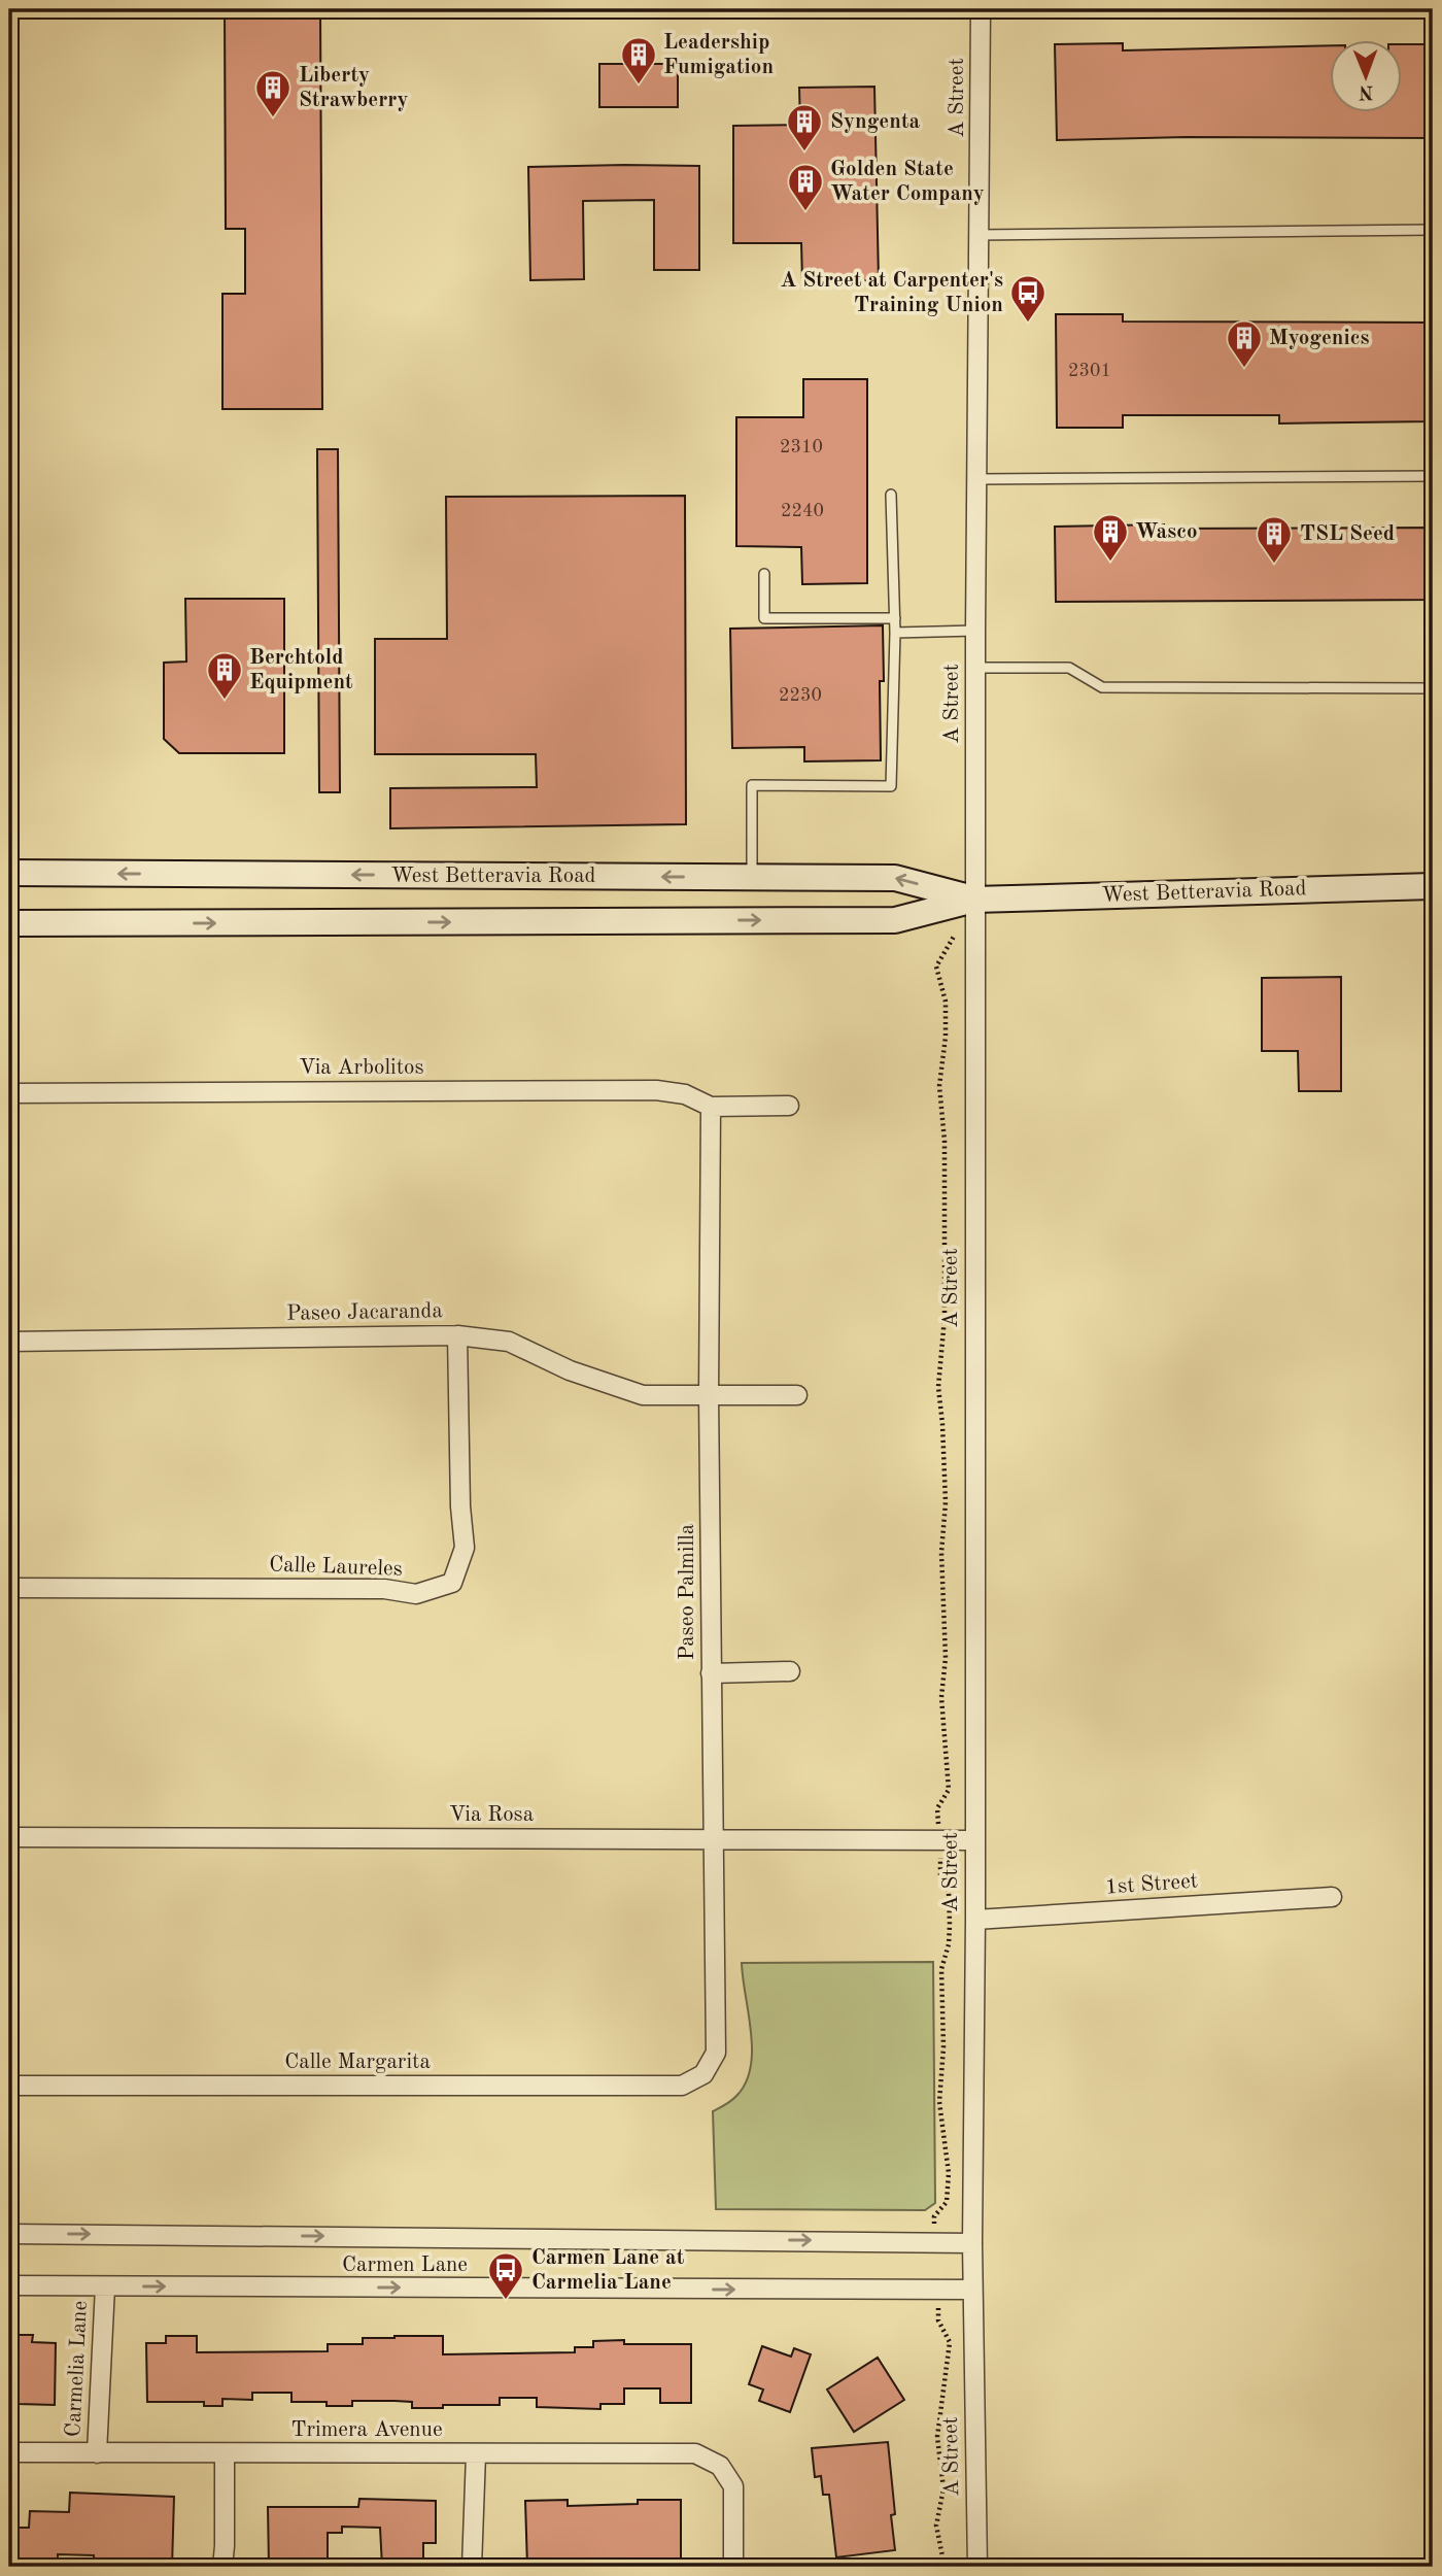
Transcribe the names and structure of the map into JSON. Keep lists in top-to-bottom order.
{
  "streets": {
    "street": [
      "A Street",
      "West Betteravia Road",
      "Via Arbolitos",
      "Paseo Jacaranda",
      "Calle Laureles",
      "Paseo Palmilla",
      "Via Rosa",
      "1st Street",
      "Calle Margarita",
      "Carmen Lane",
      "Carmelia Lane",
      "Trimera Avenue"
    ]
  },
  "crossings": [
    ["A Street", "West Betteravia Road"],
    ["A Street", "Via Rosa"],
    ["A Street", "1st Street"],
    ["A Street", "Carmen Lane"],
    ["Via Arbolitos", "Paseo Palmilla"],
    ["Paseo Jacaranda", "Calle Laureles"],
    ["Paseo Jacaranda", "Paseo Palmilla"],
    ["Paseo Palmilla", "Via Rosa"],
    ["Paseo Palmilla", "Calle Margarita"],
    ["Carmen Lane", "Carmelia Lane"],
    ["Carmelia Lane", "Trimera Avenue"]
  ],
  "one_way": ["Carmen Lane"],
  "places": {
    "building": [
      "Leadership Fumigation",
      "Liberty Strawberry",
      "Syngenta",
      "Golden State Water Company",
      "Myogenics",
      "Wasco",
      "TSL Seed",
      "Berchtold Equipment"
    ],
    "bus stop": ["A Street at Carpenter's Training Union", "Carmen Lane at Carmelia Lane"]
  },
  "house_numbers": [
    "2301",
    "2310",
    "2240",
    "2230"
  ],
  "north": "bottom"
}
